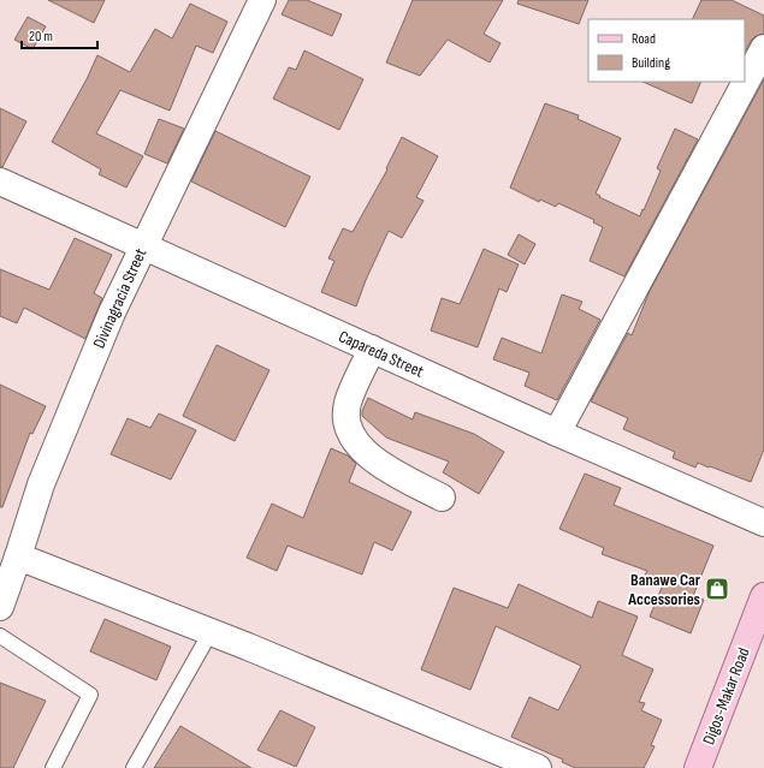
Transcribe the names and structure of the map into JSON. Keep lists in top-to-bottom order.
{
  "streets": {
    "main road": ["Digos-Makar Road"],
    "street": ["Divinagracia Street", "Capareda Street"]
  },
  "crossings": [
    ["Divinagracia Street", "Capareda Street"]
  ],
  "places": {
    "shop": ["Banawe Car Accessories"]
  },
  "legend": ["Road", "Building"],
  "scale_bar": "20 m"
}
